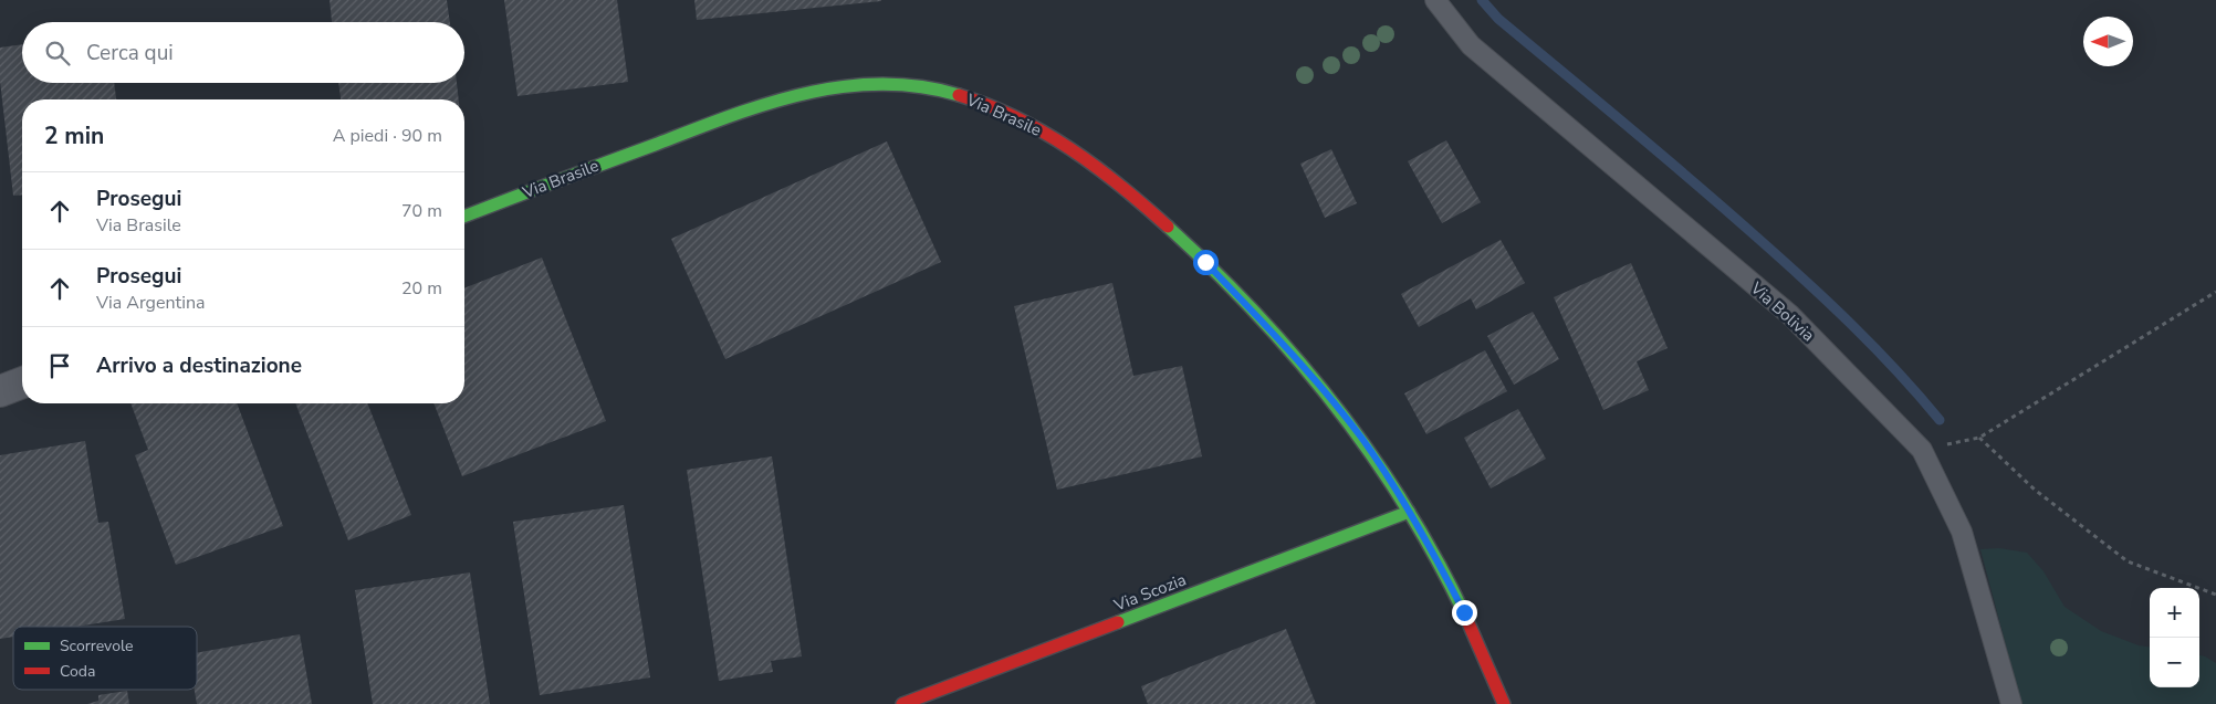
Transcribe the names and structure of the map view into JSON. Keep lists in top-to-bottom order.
{
  "streets": {
    "street": ["Via Brasile", "Via Scozia"],
    "lane": ["Via Bolivia"]
  },
  "crossings": [
    ["Via Brasile", "Via Scozia"]
  ],
  "legend": ["Scorrevole", "Coda"],
  "north": "left",
  "page": {
    "search": "Cerca qui",
    "heading": ["2 min", "A piedi · 90 m"],
    "list": [
      ["Prosegui", "Via Brasile", "70 m"],
      ["Prosegui", "Via Argentina", "20 m"],
      "Arrivo a destinazione"
    ],
    "map_buttons": ["+", "−"]
  }
}
